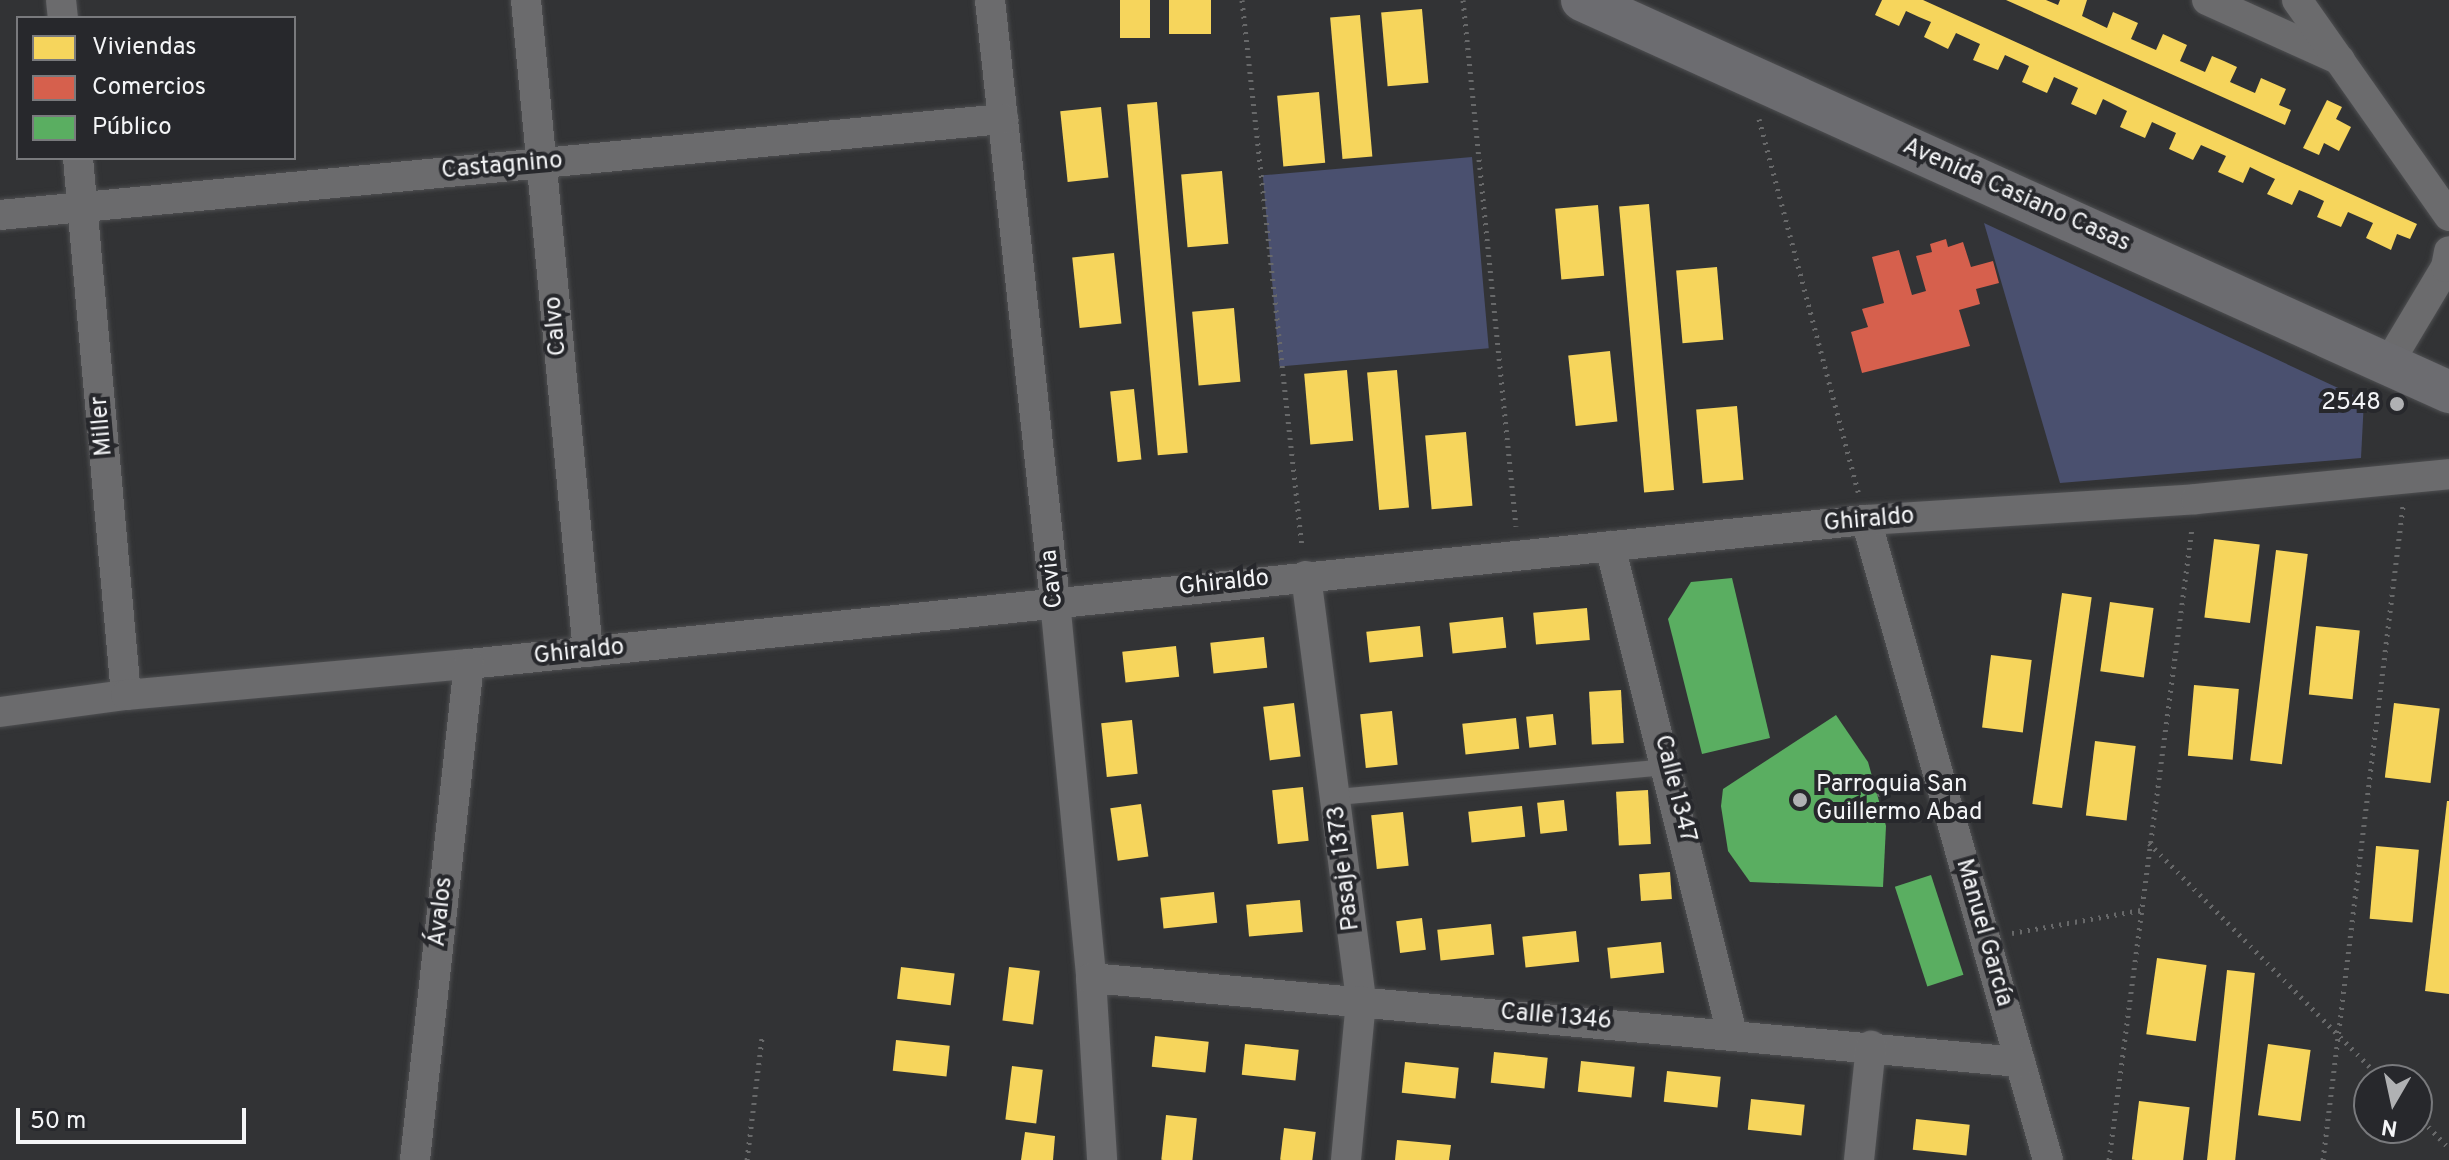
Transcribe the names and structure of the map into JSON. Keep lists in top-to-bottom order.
{
  "streets": {
    "main road": ["Avenida Casiano Casas"],
    "street": [
      "Castagnino",
      "Calvo",
      "Miller",
      "Ghiraldo",
      "Cavia",
      "Calle 1347",
      "Pasaje 1373",
      "Ávalos",
      "Manuel García",
      "Calle 1346"
    ]
  },
  "crossings": [
    ["Castagnino", "Calvo"],
    ["Castagnino", "Miller"],
    ["Castagnino", "Cavia"],
    ["Calvo", "Ghiraldo"],
    ["Miller", "Ghiraldo"],
    ["Ghiraldo", "Cavia"],
    ["Ghiraldo", "Calle 1347"],
    ["Ghiraldo", "Pasaje 1373"],
    ["Ghiraldo", "Ávalos"],
    ["Ghiraldo", "Manuel García"],
    ["Cavia", "Calle 1346"],
    ["Calle 1347", "Calle 1346"],
    ["Pasaje 1373", "Calle 1346"],
    ["Manuel García", "Calle 1346"]
  ],
  "places": ["2548", "Parroquia San Guillermo Abad"],
  "legend": ["Viviendas", "Comercios", "Público"],
  "scale_bar": "50 m",
  "north": "bottom"
}
